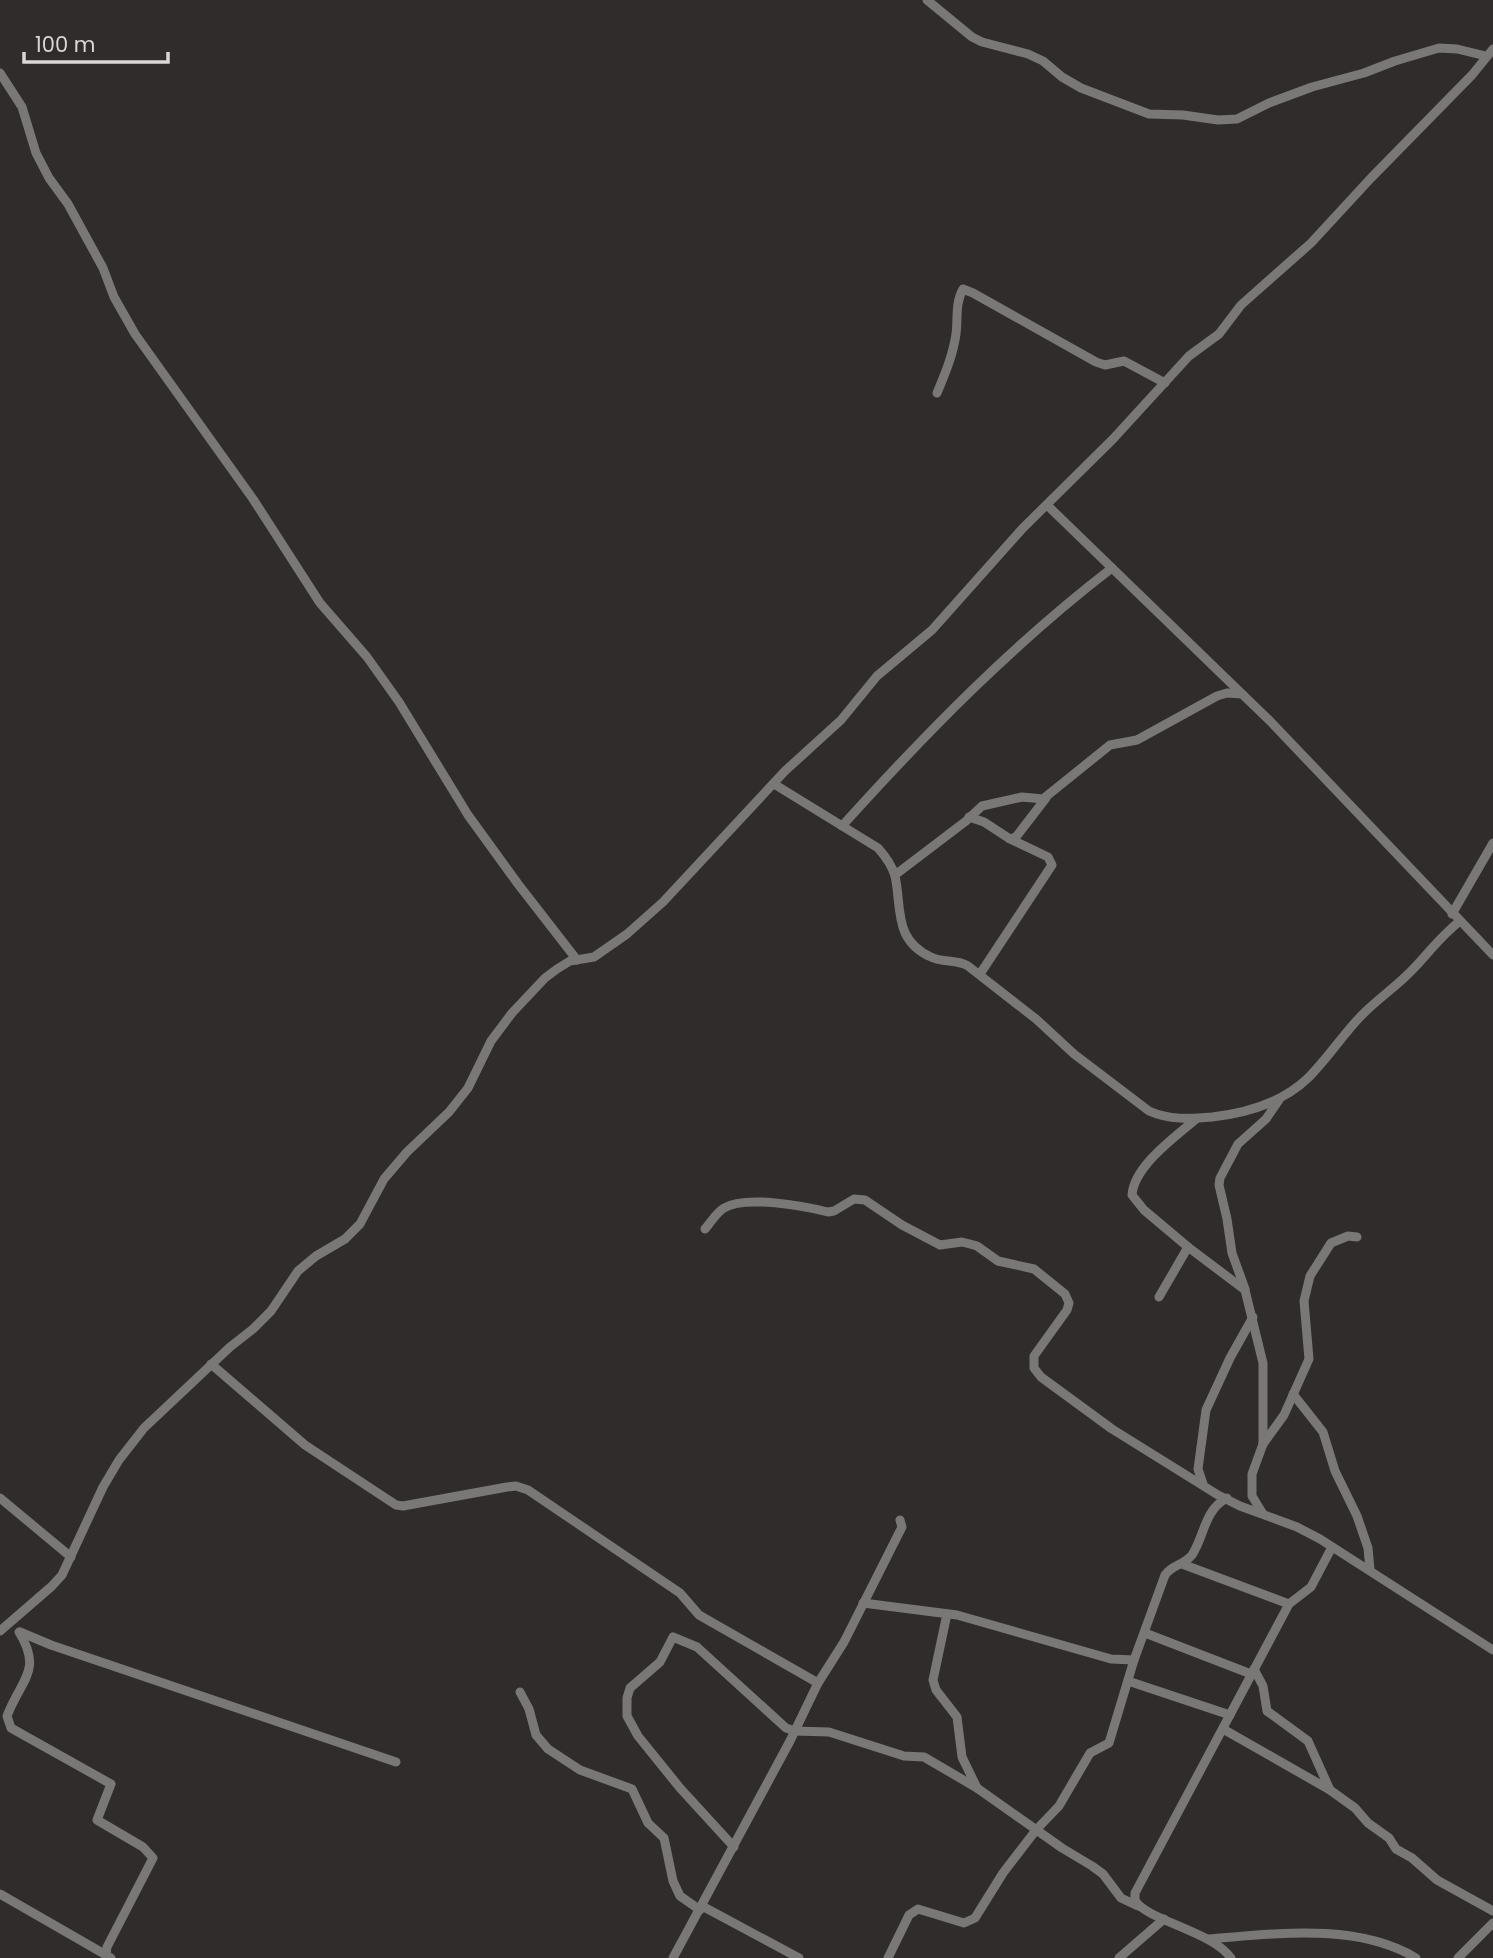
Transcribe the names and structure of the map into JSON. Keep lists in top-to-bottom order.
{
  "scale_bar": "100 m"
}
